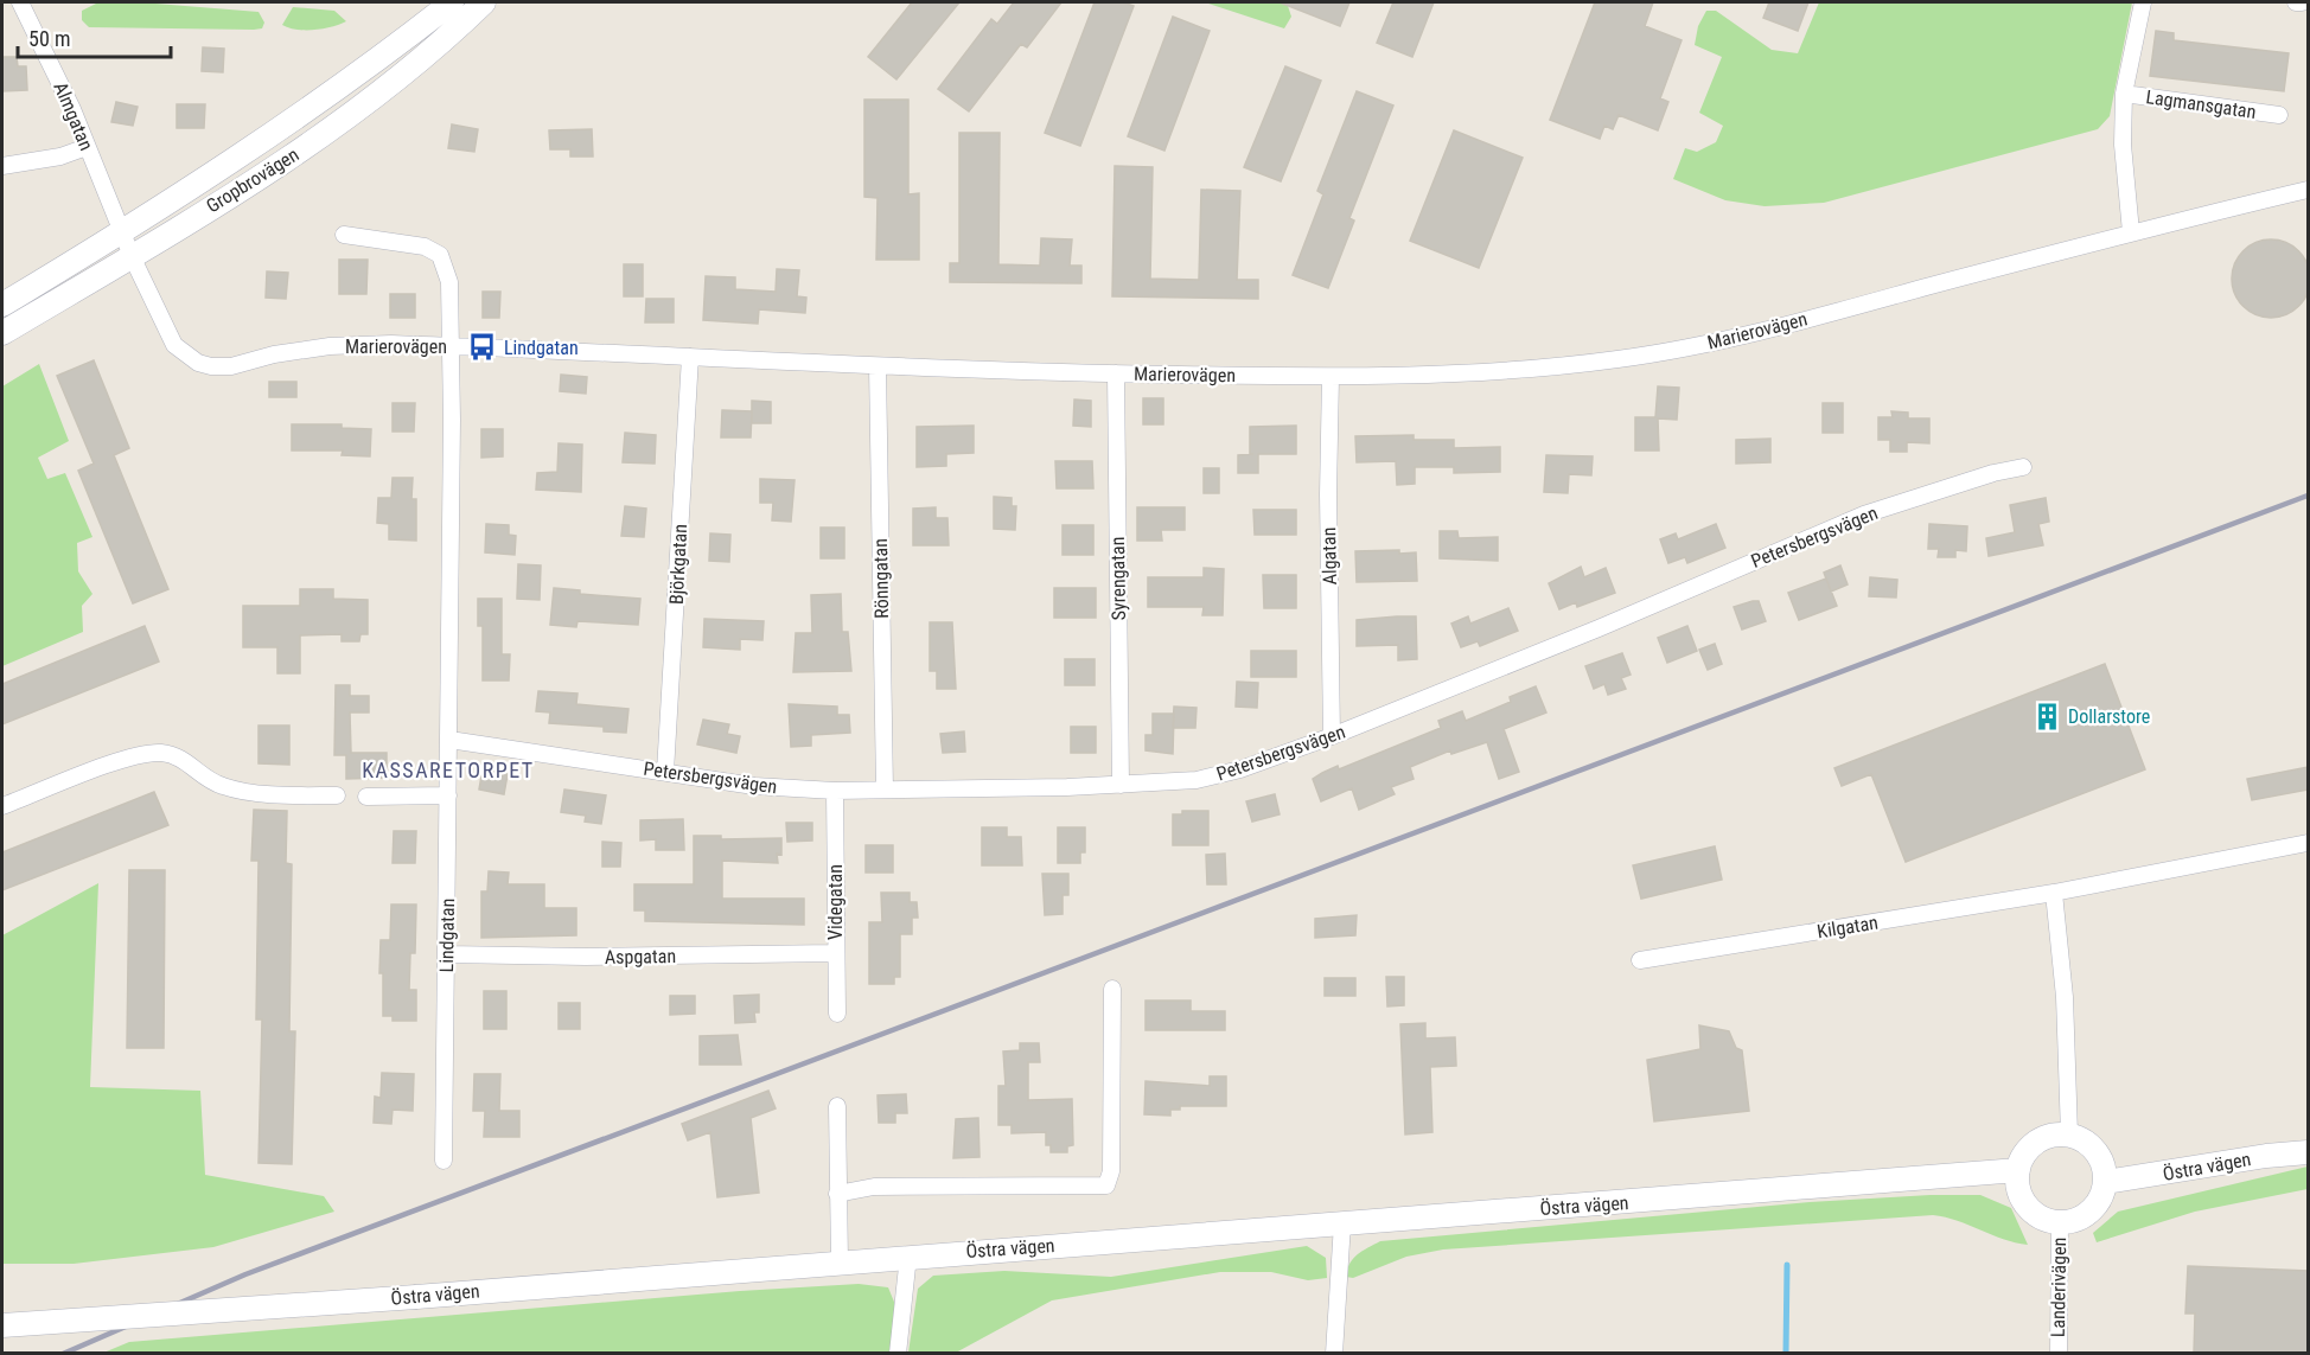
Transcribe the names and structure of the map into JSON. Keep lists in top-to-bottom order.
{
  "streets": {
    "street": [
      "Lagmansgatan",
      "Almgatan",
      "Gropbrovägen",
      "Marierovägen",
      "Petersbergsvägen",
      "Algatan",
      "Björkgatan",
      "Rönngatan",
      "Syrengatan",
      "Videgatan",
      "Kilgatan",
      "Lindgatan",
      "Aspgatan",
      "Östra vägen",
      "Landerivägen"
    ]
  },
  "crossings": [
    ["Lagmansgatan", "Marierovägen"],
    ["Almgatan", "Gropbrovägen"],
    ["Almgatan", "Marierovägen"],
    ["Gropbrovägen", "Marierovägen"],
    ["Marierovägen", "Algatan"],
    ["Marierovägen", "Björkgatan"],
    ["Marierovägen", "Rönngatan"],
    ["Marierovägen", "Syrengatan"],
    ["Marierovägen", "Lindgatan"],
    ["Petersbergsvägen", "Algatan"],
    ["Petersbergsvägen", "Björkgatan"],
    ["Petersbergsvägen", "Rönngatan"],
    ["Petersbergsvägen", "Syrengatan"],
    ["Petersbergsvägen", "Videgatan"],
    ["Petersbergsvägen", "Lindgatan"],
    ["Videgatan", "Aspgatan"],
    ["Lindgatan", "Aspgatan"],
    ["Östra vägen", "Landerivägen"]
  ],
  "districts": ["KASSARETORPET"],
  "places": {
    "bus stop": ["Lindgatan"],
    "building": ["Dollarstore"]
  },
  "scale_bar": "50 m"
}
